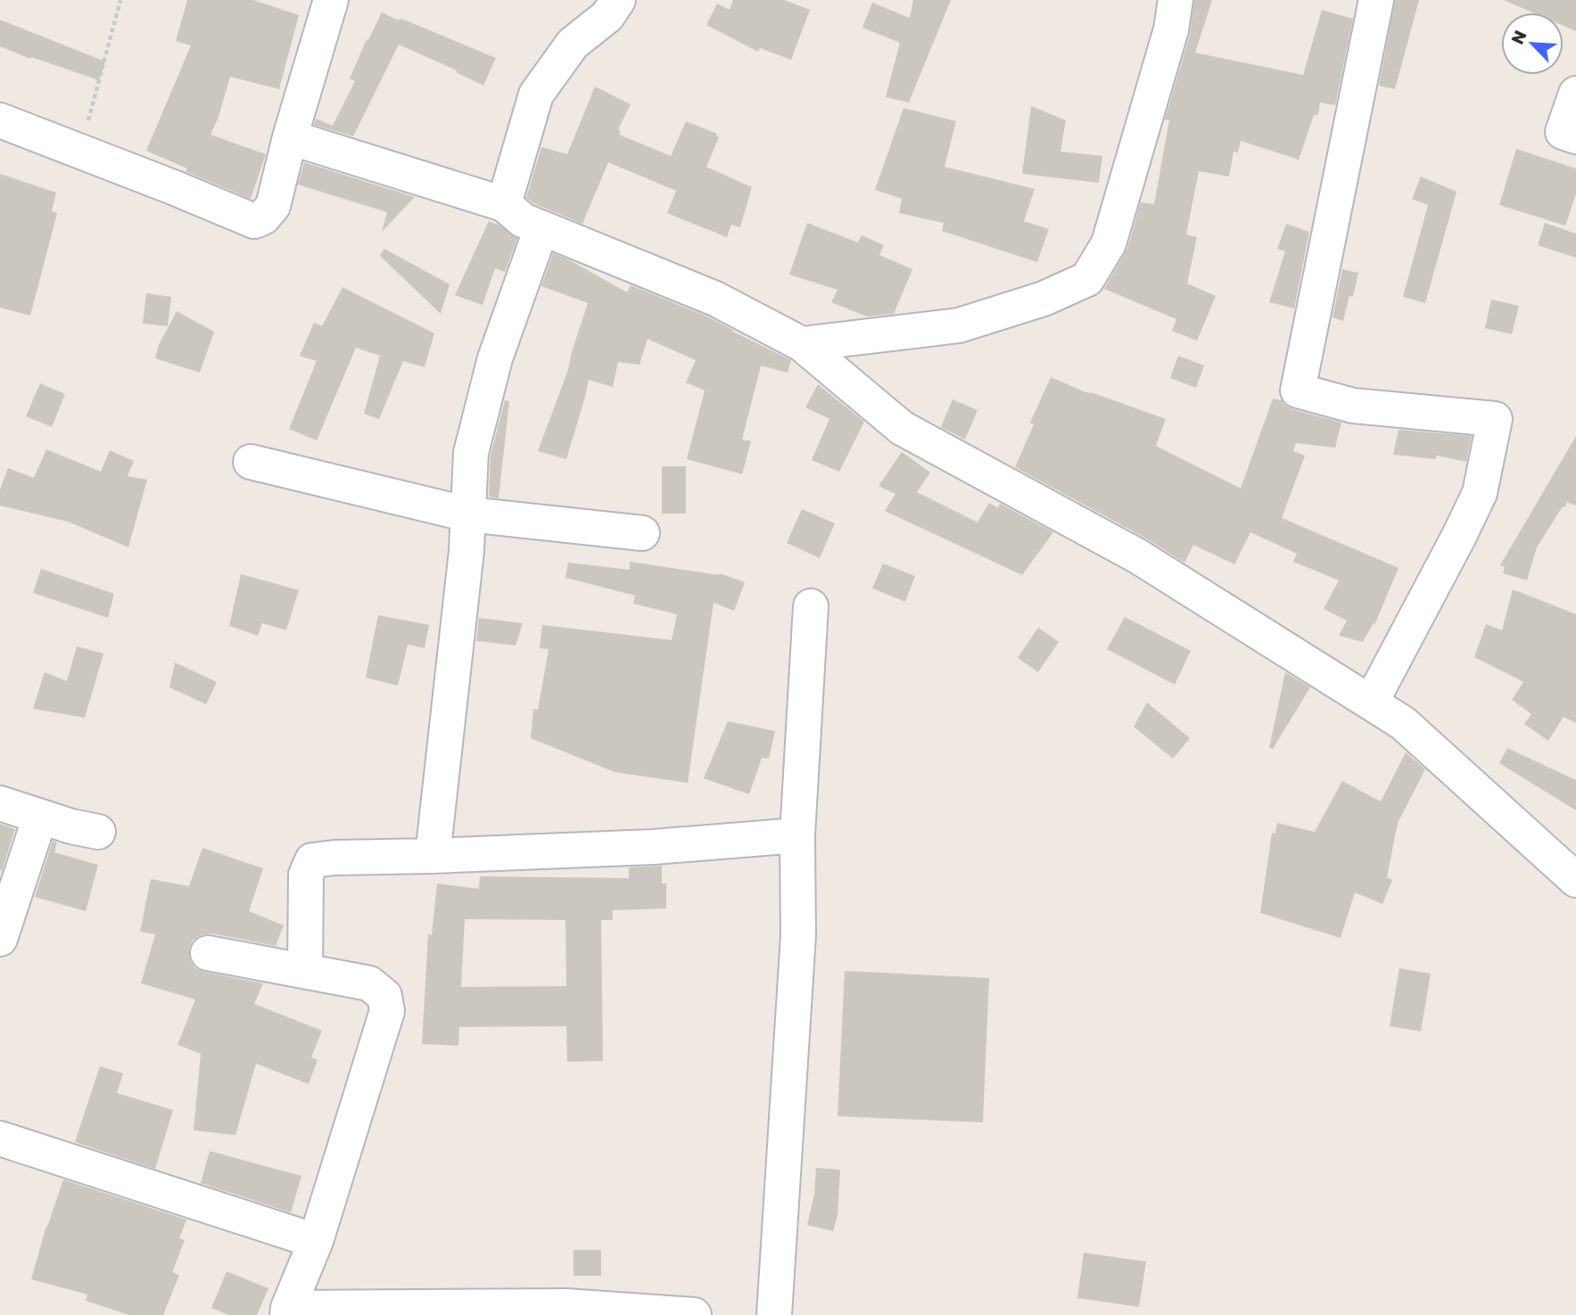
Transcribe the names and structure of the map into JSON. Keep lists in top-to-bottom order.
{
  "north": "top left"
}
